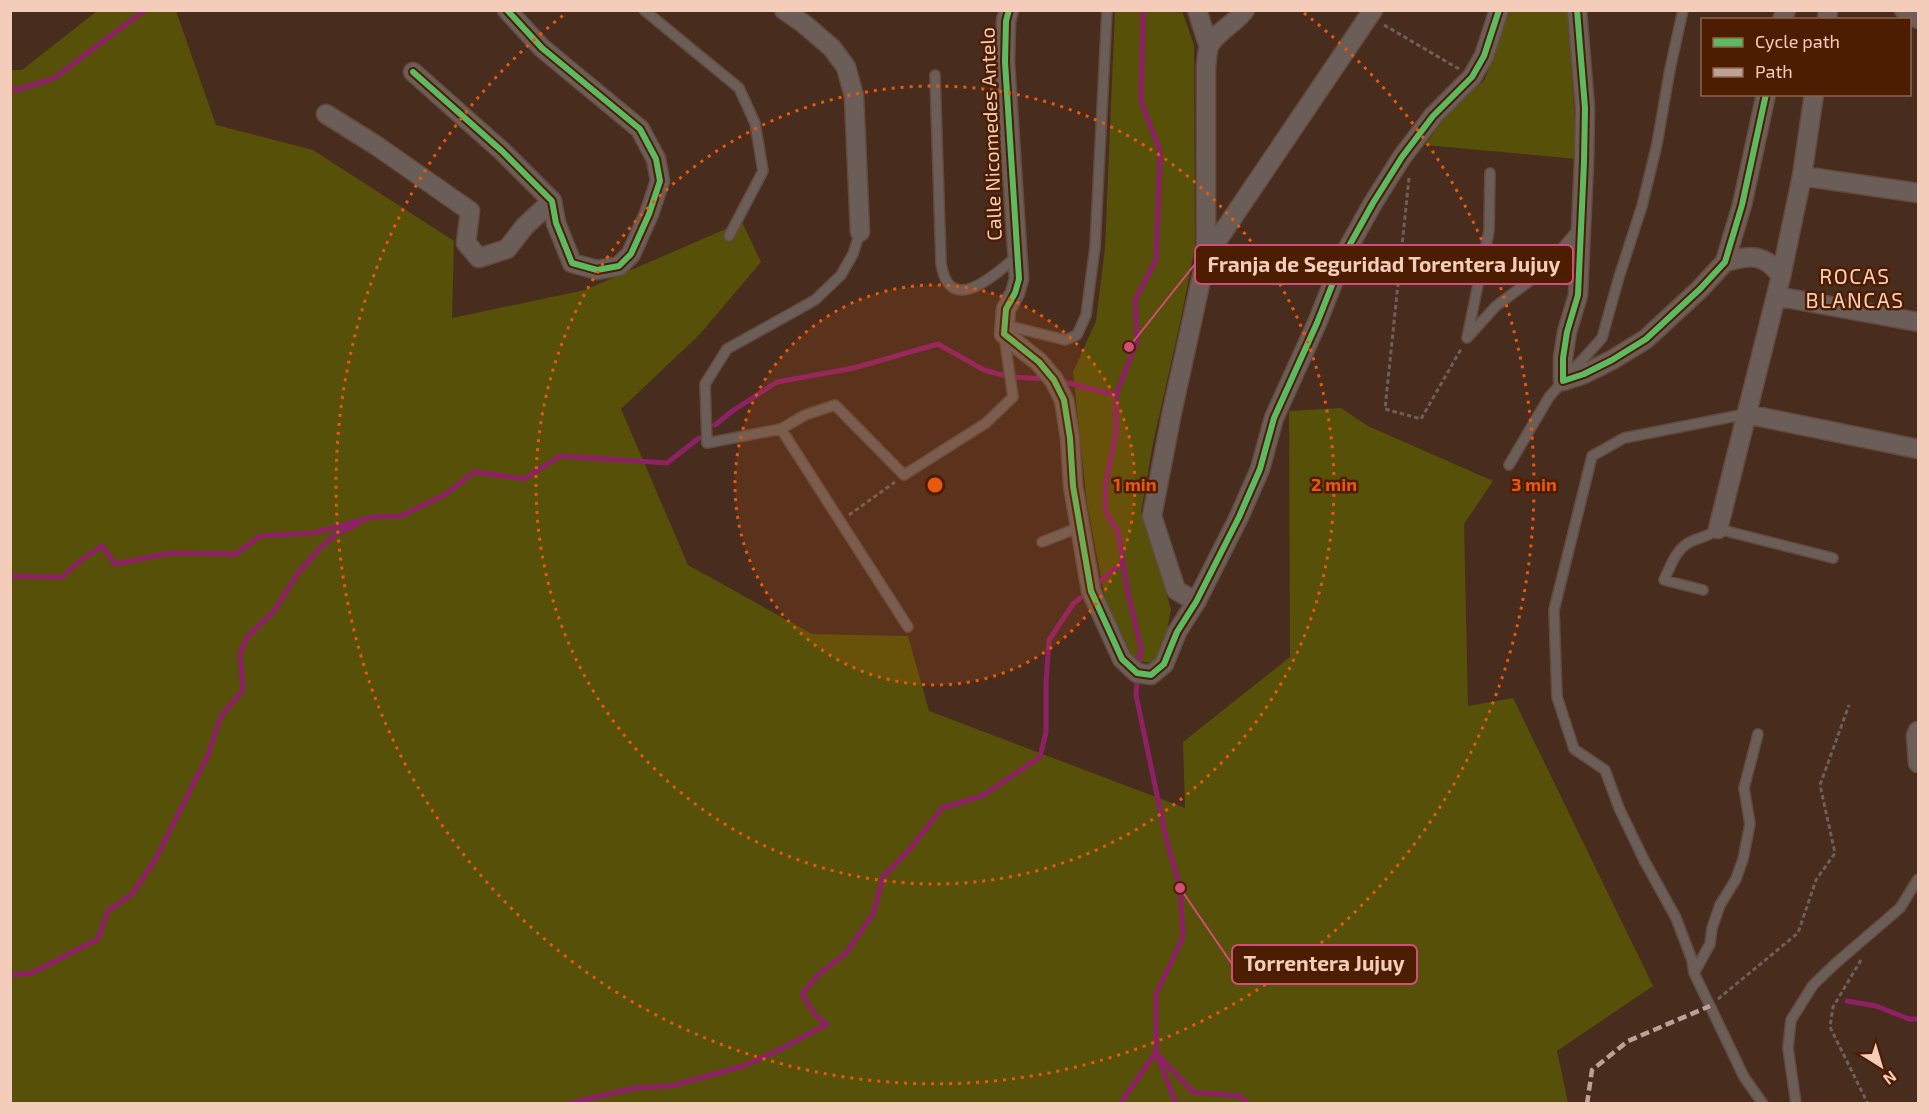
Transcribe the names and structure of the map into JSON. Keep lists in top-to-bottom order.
{
  "streets": {
    "street": ["Calle Nicomedes Antelo"]
  },
  "districts": ["ROCAS BLANCAS"],
  "places": ["Franja de Seguridad Torentera Jujuy", "Torrentera Jujuy"],
  "legend": ["Cycle path", "Path"],
  "north": "bottom right",
  "rings": ["1 min", "2 min", "3 min"]
}
